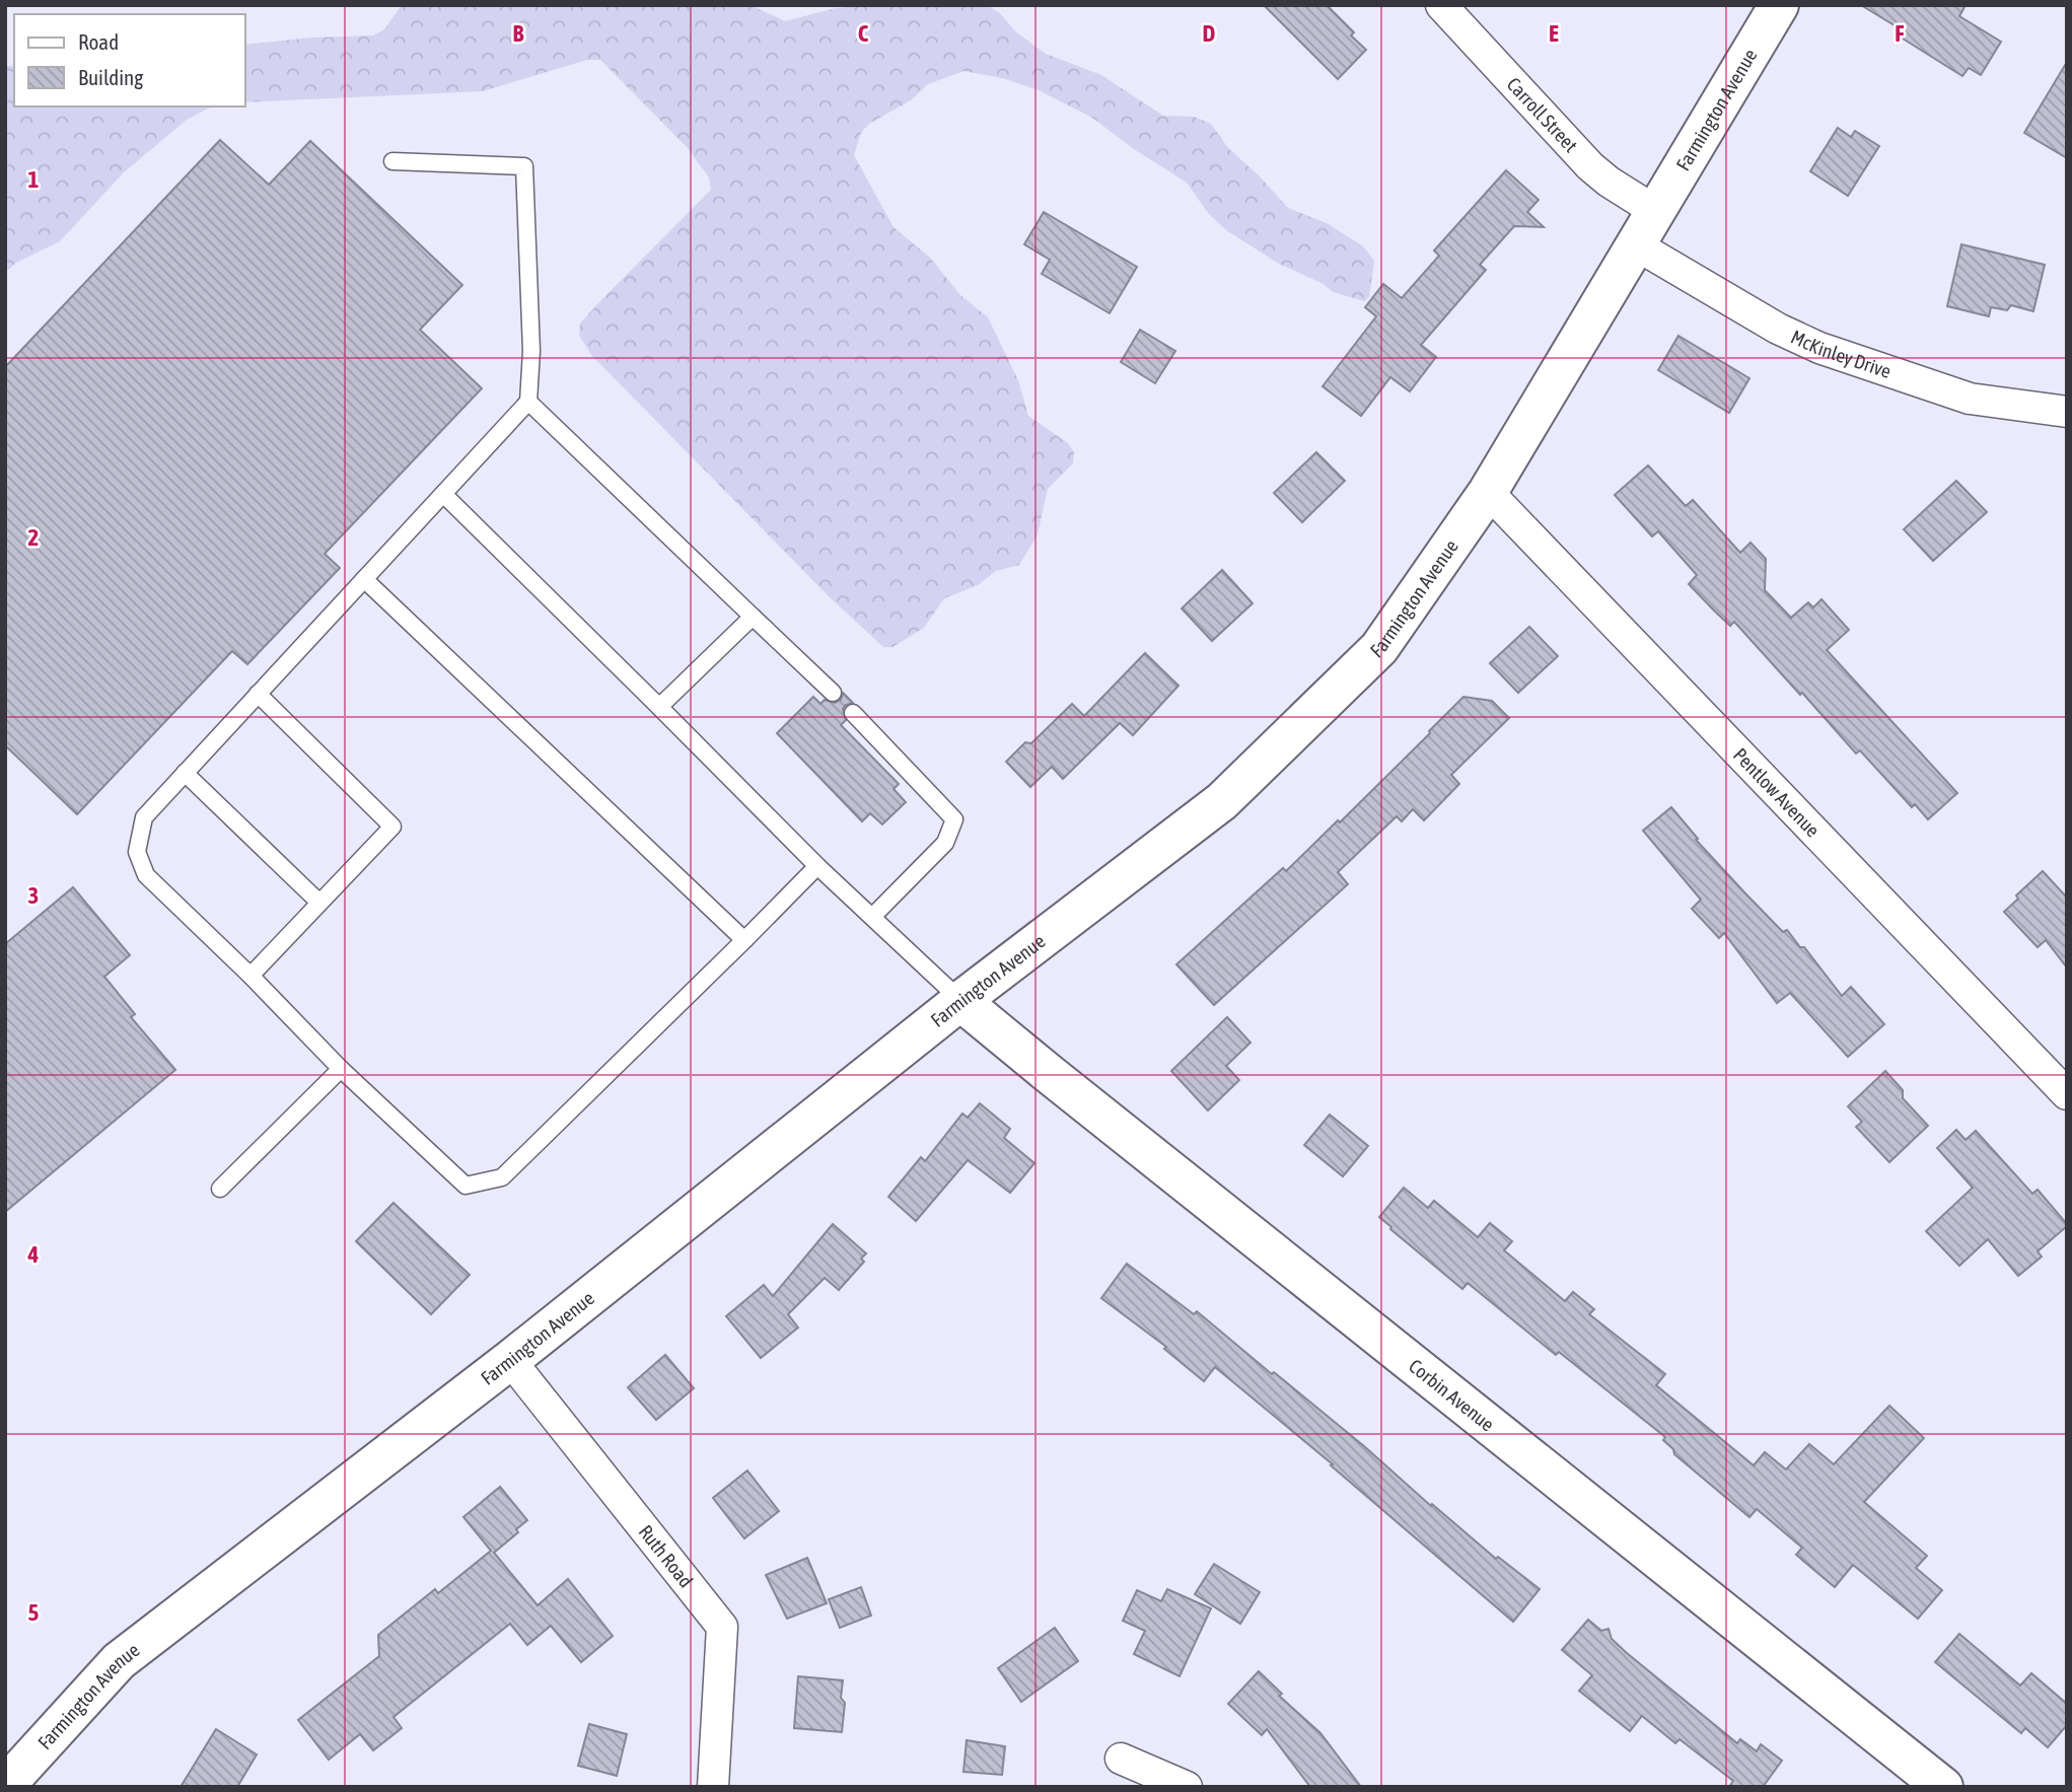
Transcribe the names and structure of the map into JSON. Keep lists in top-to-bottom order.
{
  "streets": {
    "main road": ["Farmington Avenue", "Corbin Avenue"],
    "street": [
      "Carroll Street",
      "McKinley Drive",
      "Pentlow Avenue",
      "Ruth Road"
    ]
  },
  "crossings": [
    ["Farmington Avenue", "Carroll Street"],
    ["Farmington Avenue", "McKinley Drive"],
    ["Farmington Avenue", "Pentlow Avenue"],
    ["Farmington Avenue", "Corbin Avenue"],
    ["Farmington Avenue", "Ruth Road"]
  ],
  "legend": ["Road", "Building"],
  "grid": {
    "columns": [
      "B",
      "C",
      "D",
      "E",
      "F"
    ],
    "rows": [
      "1",
      "2",
      "3",
      "4",
      "5"
    ]
  }
}
